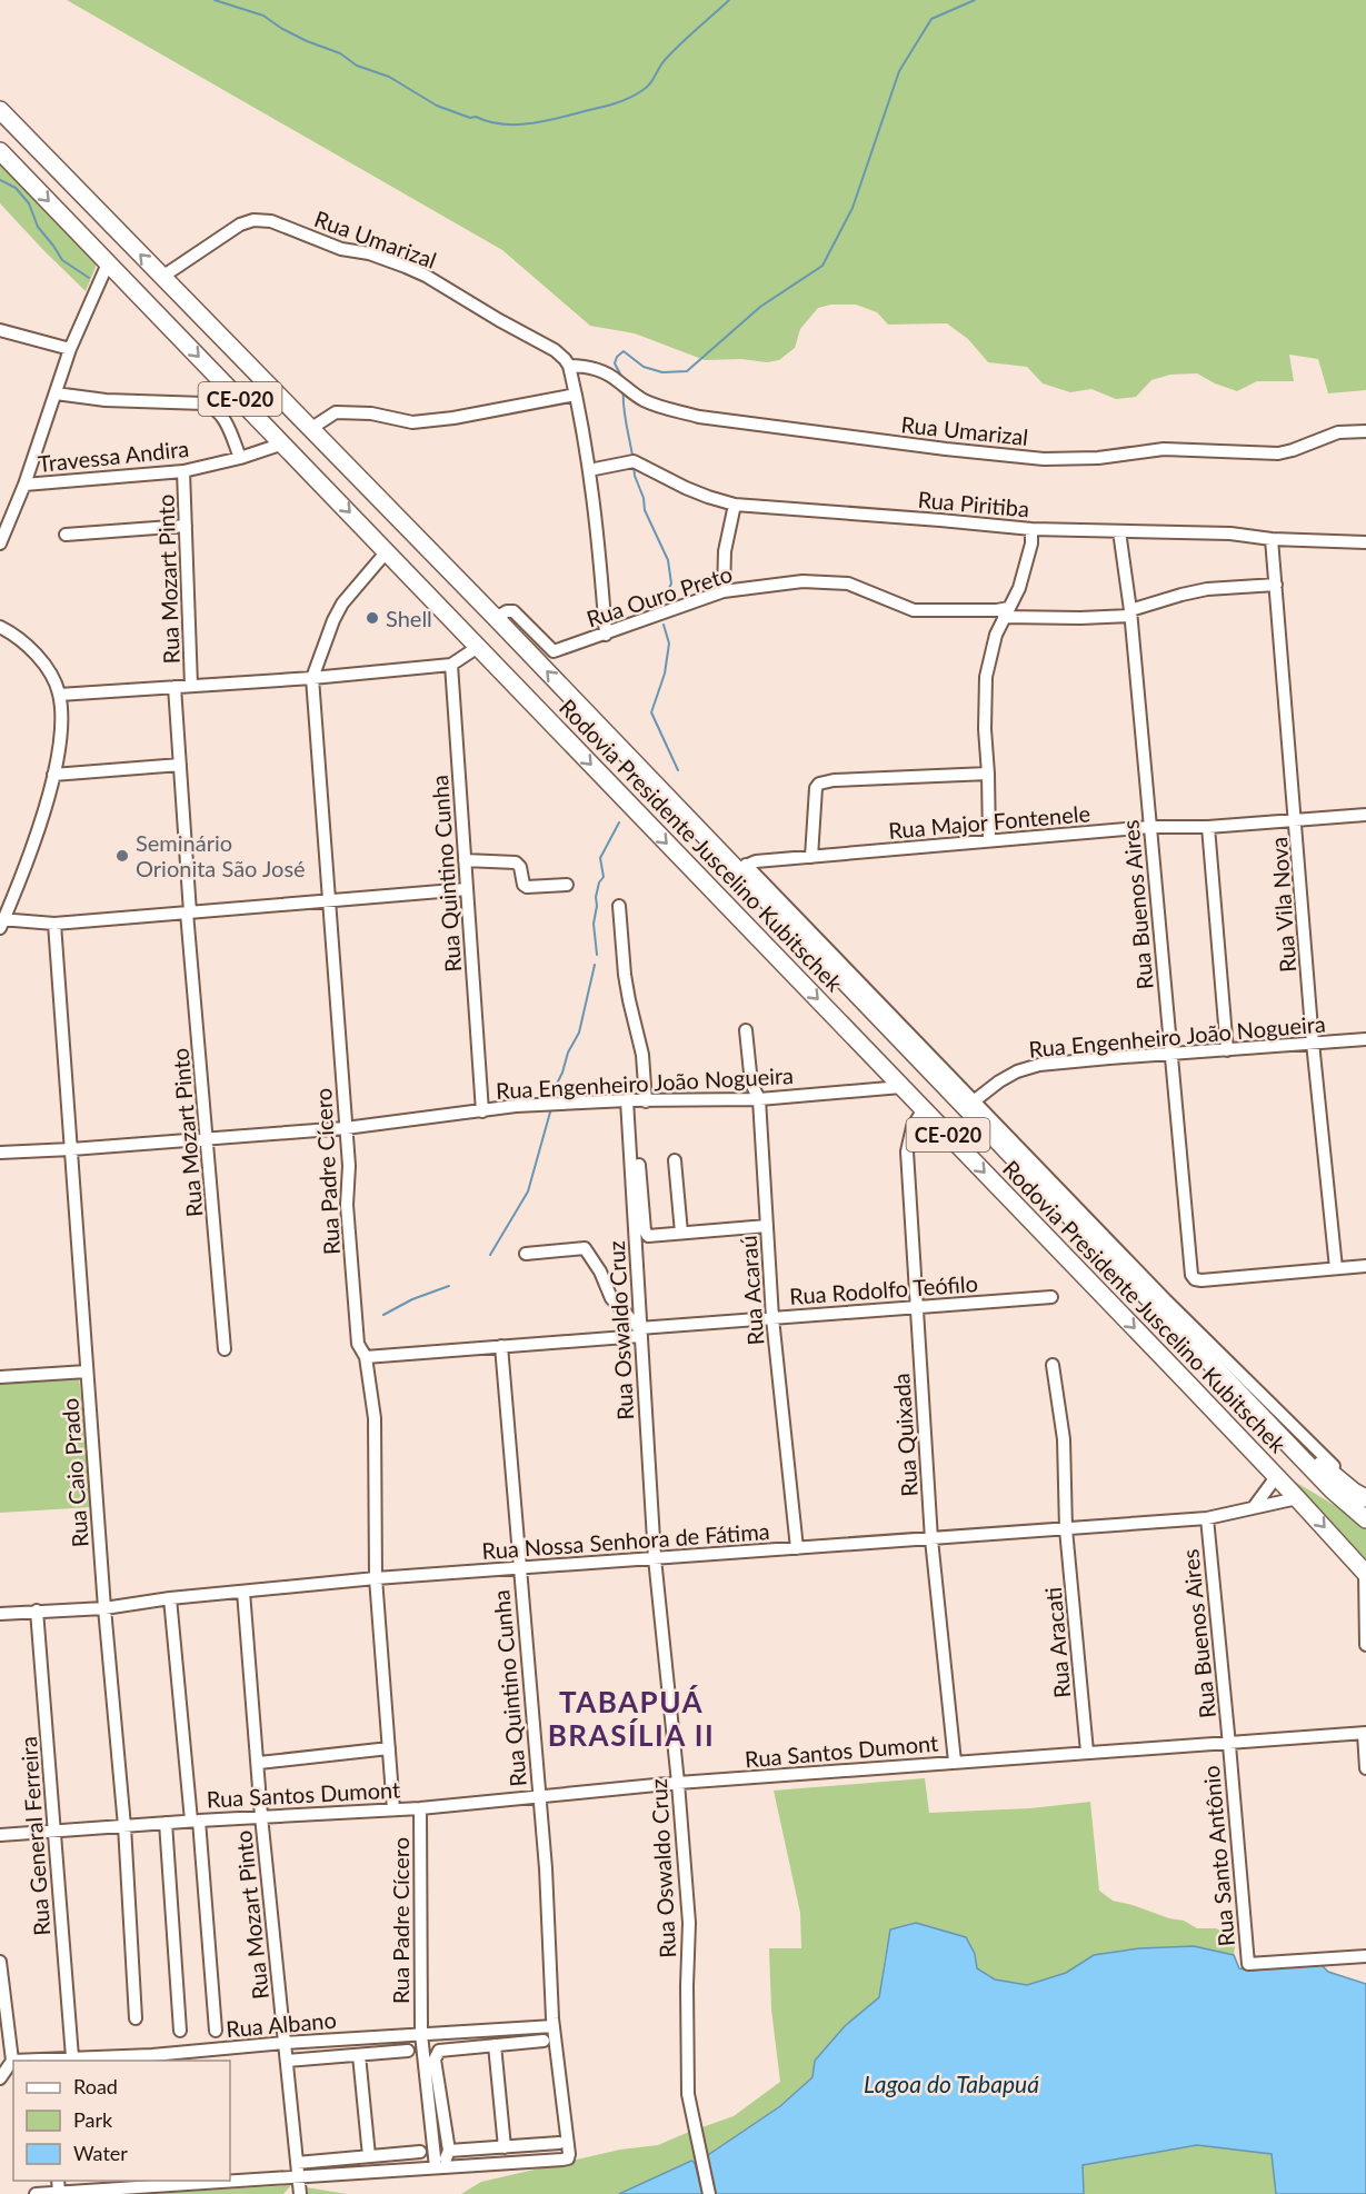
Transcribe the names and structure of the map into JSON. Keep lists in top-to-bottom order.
{
  "streets": {
    "highway": ["CE-020", "Rodovia Presidente Juscelino Kubitschek"],
    "street": [
      "Rua Umarizal",
      "Travessa Andira",
      "Rua Piritiba",
      "Rua Mozart Pinto",
      "Rua Ouro Preto",
      "Rua Major Fontenele",
      "Rua Quintino Cunha",
      "Rua Buenos Aires",
      "Rua Vila Nova",
      "Rua Engenheiro João Nogueira",
      "Rua Padre Cícero",
      "Rua Rodolfo Teófilo",
      "Rua Acaraú",
      "Rua Oswaldo Cruz",
      "Rua Quixada",
      "Rua Caio Prado",
      "Rua Nossa Senhora de Fátima",
      "Rua Aracati",
      "Rua Santos Dumont",
      "Rua General Ferreira",
      "Rua Santo Antônio",
      "Rua Albano"
    ]
  },
  "crossings": [
    ["Rua Umarizal", "Rodovia Presidente Juscelino Kubitschek"],
    ["Travessa Andira", "Rua Mozart Pinto"],
    ["Travessa Andira", "Rodovia Presidente Juscelino Kubitschek"],
    ["Rua Piritiba", "Rua Buenos Aires"],
    ["Rua Piritiba", "Rua Vila Nova"],
    ["Rua Mozart Pinto", "Rua Engenheiro João Nogueira"],
    ["Rua Mozart Pinto", "Rua Nossa Senhora de Fátima"],
    ["Rua Mozart Pinto", "Rua Santos Dumont"],
    ["Rua Mozart Pinto", "Rua Albano"],
    ["Rua Ouro Preto", "Rodovia Presidente Juscelino Kubitschek"],
    ["Rua Ouro Preto", "Rua Buenos Aires"],
    ["Rua Ouro Preto", "Rua Vila Nova"],
    ["Rua Major Fontenele", "Rodovia Presidente Juscelino Kubitschek"],
    ["Rua Major Fontenele", "Rua Buenos Aires"],
    ["Rua Major Fontenele", "Rua Vila Nova"],
    ["Rodovia Presidente Juscelino Kubitschek", "Rua Engenheiro João Nogueira"],
    ["Rodovia Presidente Juscelino Kubitschek", "Rua Padre Cícero"],
    ["Rodovia Presidente Juscelino Kubitschek", "Rua Quixada"],
    ["Rodovia Presidente Juscelino Kubitschek", "Rua Nossa Senhora de Fátima"],
    ["Rua Quintino Cunha", "Rua Engenheiro João Nogueira"],
    ["Rua Quintino Cunha", "Rua Padre Cícero"],
    ["Rua Quintino Cunha", "Rua Rodolfo Teófilo"],
    ["Rua Quintino Cunha", "Rua Nossa Senhora de Fátima"],
    ["Rua Quintino Cunha", "Rua Santos Dumont"],
    ["Rua Quintino Cunha", "Rua Albano"],
    ["Rua Buenos Aires", "Rua Vila Nova"],
    ["Rua Buenos Aires", "Rua Engenheiro João Nogueira"],
    ["Rua Buenos Aires", "Rua Nossa Senhora de Fátima"],
    ["Rua Buenos Aires", "Rua Santos Dumont"],
    ["Rua Buenos Aires", "Rua Santo Antônio"],
    ["Rua Vila Nova", "Rua Engenheiro João Nogueira"],
    ["Rua Engenheiro João Nogueira", "Rua Padre Cícero"],
    ["Rua Engenheiro João Nogueira", "Rua Acaraú"],
    ["Rua Engenheiro João Nogueira", "Rua Oswaldo Cruz"],
    ["Rua Engenheiro João Nogueira", "Rua Caio Prado"],
    ["Rua Padre Cícero", "Rua Rodolfo Teófilo"],
    ["Rua Padre Cícero", "Rua Nossa Senhora de Fátima"],
    ["Rua Padre Cícero", "Rua Santos Dumont"],
    ["Rua Padre Cícero", "Rua Albano"],
    ["Rua Rodolfo Teófilo", "Rua Acaraú"],
    ["Rua Rodolfo Teófilo", "Rua Oswaldo Cruz"],
    ["Rua Rodolfo Teófilo", "Rua Quixada"],
    ["Rua Acaraú", "Rua Nossa Senhora de Fátima"],
    ["Rua Oswaldo Cruz", "Rua Nossa Senhora de Fátima"],
    ["Rua Oswaldo Cruz", "Rua Santos Dumont"],
    ["Rua Quixada", "Rua Nossa Senhora de Fátima"],
    ["Rua Quixada", "Rua Santos Dumont"],
    ["Rua Caio Prado", "Rua Nossa Senhora de Fátima"],
    ["Rua Caio Prado", "Rua Santos Dumont"],
    ["Rua Nossa Senhora de Fátima", "Rua Aracati"],
    ["Rua Nossa Senhora de Fátima", "Rua General Ferreira"],
    ["Rua Aracati", "Rua Santos Dumont"],
    ["Rua Santos Dumont", "Rua General Ferreira"],
    ["Rua Santos Dumont", "Rua Santo Antônio"],
    ["Rua General Ferreira", "Rua Albano"]
  ],
  "districts": ["TABAPUÁ BRASÍLIA II"],
  "water": ["Lagoa do Tabapuá"],
  "places": ["Shell", "Seminário Orionita São José"],
  "legend": ["Road", "Park", "Water"]
}
